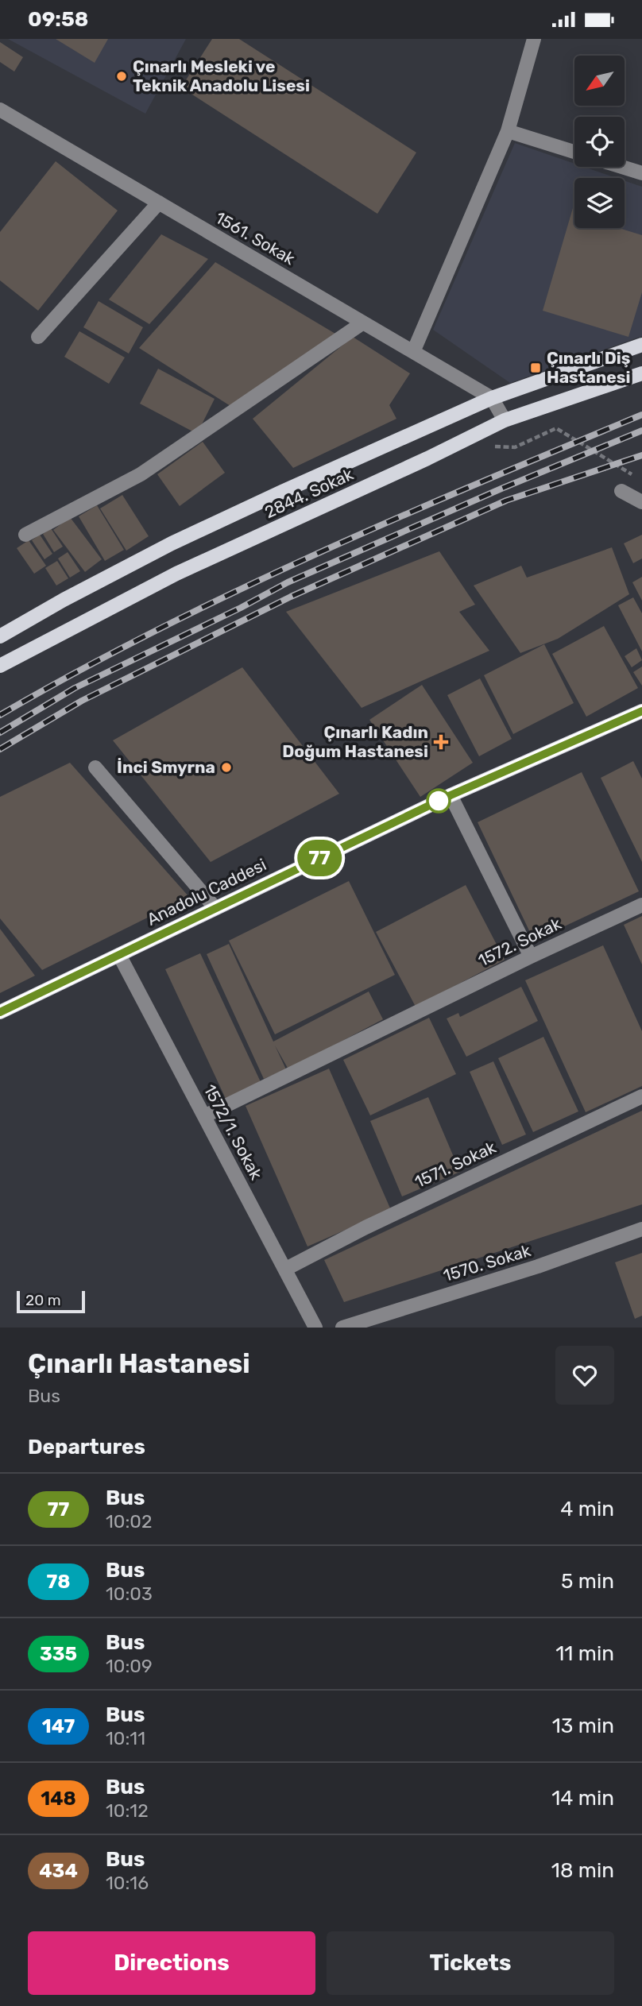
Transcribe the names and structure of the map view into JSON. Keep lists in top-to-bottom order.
{
  "streets": {
    "main road": ["2844. Sokak", "Anadolu Caddesi"],
    "street": [
      "1561. Sokak",
      "1572. Sokak",
      "1572/1. Sokak",
      "1571. Sokak",
      "1570. Sokak"
    ]
  },
  "crossings": [
    ["1561. Sokak", "2844. Sokak"],
    ["Anadolu Caddesi", "1572/1. Sokak"],
    ["1572. Sokak", "1572/1. Sokak"],
    ["1572/1. Sokak", "1571. Sokak"]
  ],
  "places": {
    "other": ["Çınarlı Mesleki ve Teknik Anadolu Lisesi", "İnci Smyrna"],
    "transit": ["Çınarlı Diş Hastanesi"],
    "health": ["Çınarlı Kadın Doğum Hastanesi"]
  },
  "lines": ["bus line 77"],
  "scale_bar": "20 m",
  "north": "bottom left",
  "page": {
    "status": "09:58",
    "on_map": "77",
    "scale": "20 m",
    "heading": [
      ["Çınarlı Hastanesi", "Bus"],
      "Departures"
    ],
    "list": [
      {
        "mark": "77",
        "name": "Bus",
        "note": "10:02",
        "value": "4 min"
      },
      {
        "mark": "78",
        "name": "Bus",
        "note": "10:03",
        "value": "5 min"
      },
      {
        "mark": "335",
        "name": "Bus",
        "note": "10:09",
        "value": "11 min"
      },
      {
        "mark": "147",
        "name": "Bus",
        "note": "10:11",
        "value": "13 min"
      },
      {
        "mark": "148",
        "name": "Bus",
        "note": "10:12",
        "value": "14 min"
      },
      {
        "mark": "434",
        "name": "Bus",
        "note": "10:16",
        "value": "18 min"
      }
    ],
    "buttons": ["Directions", "Tickets"]
  }
}
